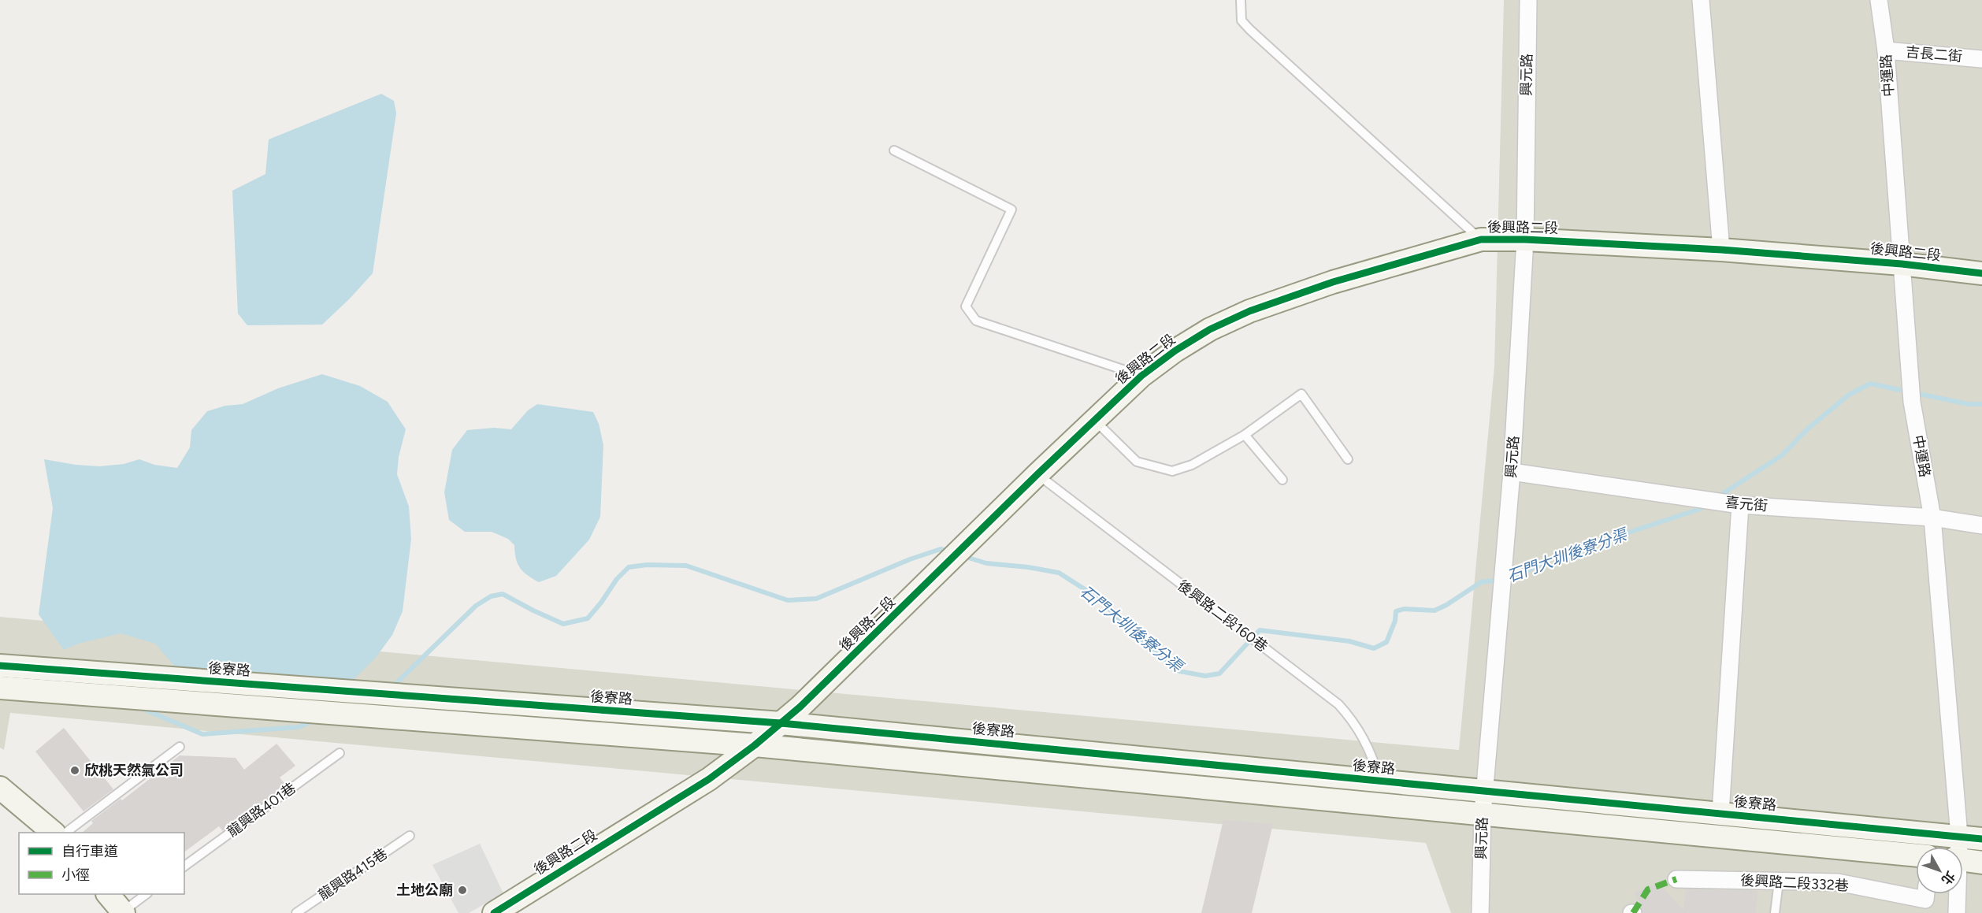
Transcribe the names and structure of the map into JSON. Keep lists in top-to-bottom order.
{
  "streets": {
    "street": [
      "吉長二街",
      "興元路",
      "中運路",
      "後興路二段",
      "喜元街",
      "後寮路",
      "後興路二段332巷"
    ],
    "lane": ["後興路二段160巷", "龍興路401巷", "龍興路415巷"]
  },
  "crossings": [
    ["吉長二街", "中運路"],
    ["興元路", "後興路二段"],
    ["興元路", "喜元街"],
    ["興元路", "後寮路"],
    ["中運路", "後興路二段"],
    ["中運路", "喜元街"],
    ["中運路", "後寮路"],
    ["後興路二段", "後興路二段160巷"],
    ["後興路二段", "後寮路"],
    ["後興路二段160巷", "後寮路"]
  ],
  "water": ["石門大圳後寮分渠"],
  "places": ["欣桃天然氣公司", "土地公廟"],
  "legend": ["自行車道", "小徑"],
  "north": "bottom right"
}
